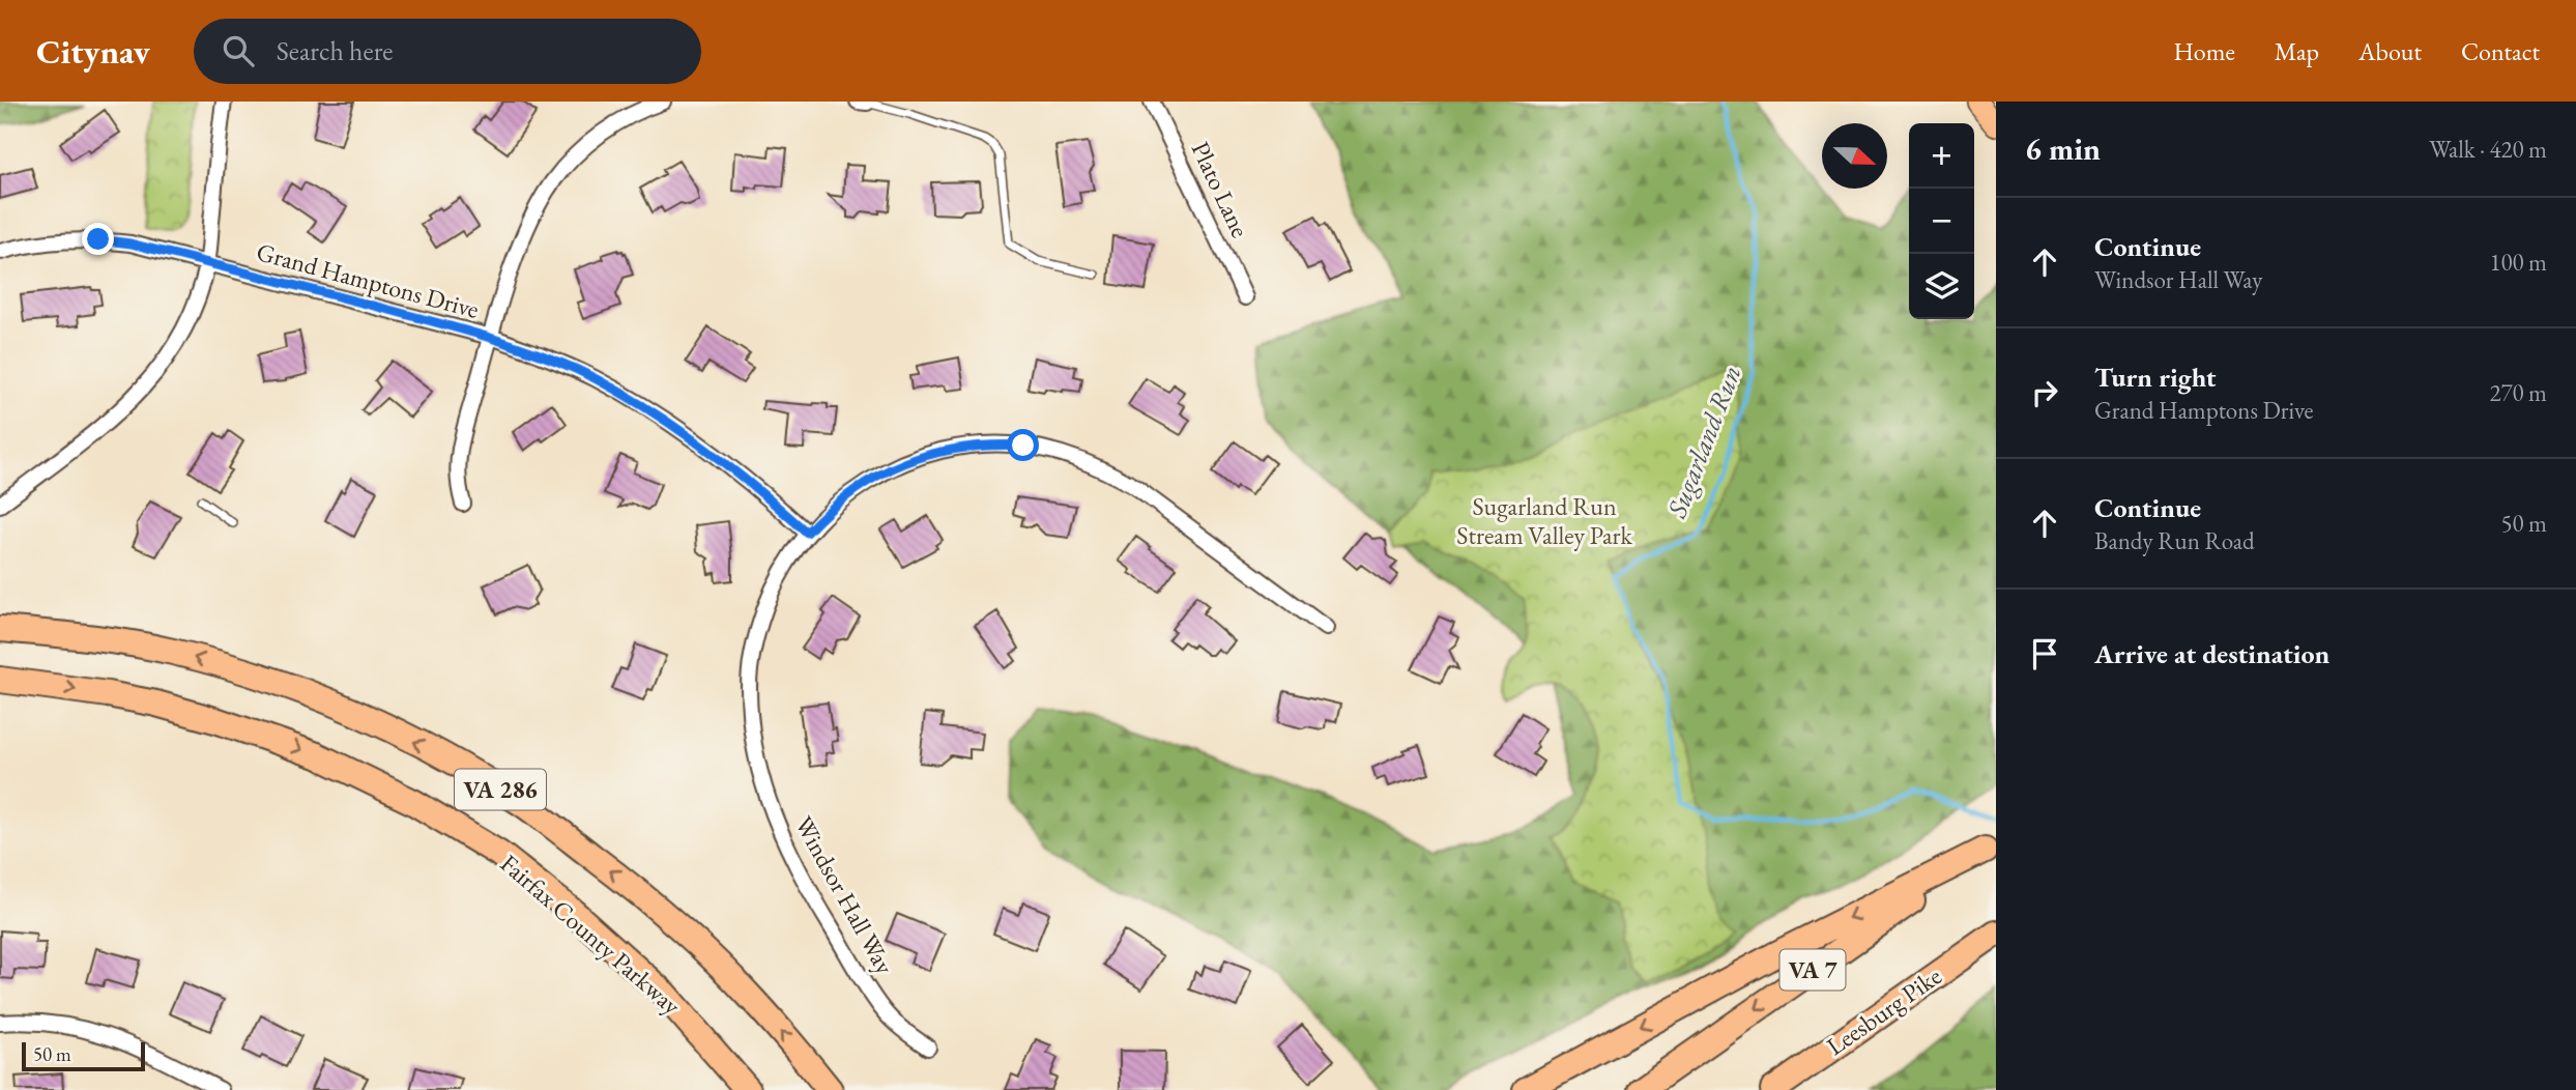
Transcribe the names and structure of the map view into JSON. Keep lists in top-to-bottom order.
{
  "streets": {
    "highway": [
      "VA 286",
      "Fairfax County Parkway",
      "VA 7",
      "Leesburg Pike"
    ],
    "street": ["Plato Lane", "Grand Hamptons Drive", "Windsor Hall Way"]
  },
  "crossings": [
    ["Grand Hamptons Drive", "Windsor Hall Way"]
  ],
  "water": ["Sugarland Run"],
  "parks": ["Sugarland Run Stream Valley Park"],
  "scale_bar": "50 m",
  "north": "right",
  "page": {
    "header": "Citynav",
    "search": "Search here",
    "nav": [
      "Home",
      "Map",
      "About",
      "Contact"
    ],
    "heading": ["6 min", "Walk · 420 m"],
    "map_buttons": ["+", "−"],
    "list": [
      ["Continue", "Windsor Hall Way", "100 m"],
      ["Turn right", "Grand Hamptons Drive", "270 m"],
      ["Continue", "Bandy Run Road", "50 m"],
      "Arrive at destination"
    ],
    "scale": "50 m"
  }
}
